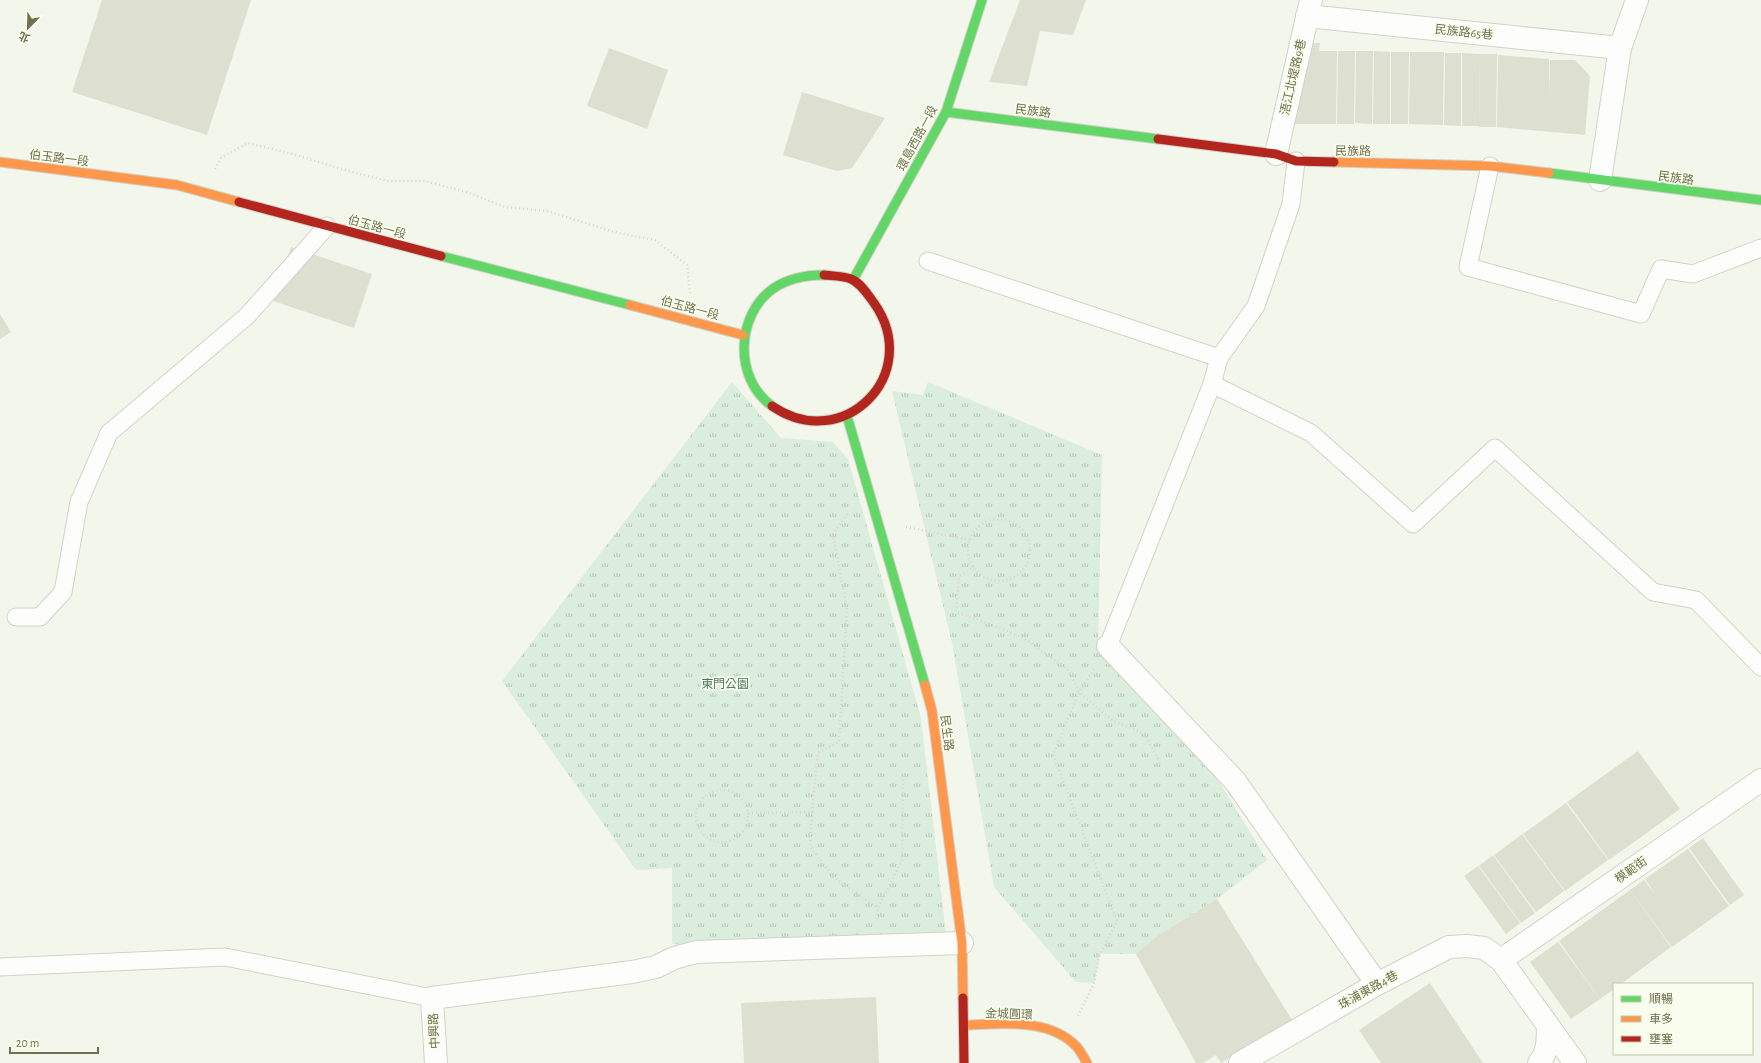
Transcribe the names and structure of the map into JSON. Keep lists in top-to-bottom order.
{
  "streets": {
    "main road": [
      "民族路",
      "環島西路一段",
      "伯玉路一段",
      "民生路",
      "金城圓環"
    ],
    "street": [
      "民族路65巷",
      "浯江北堤路9巷",
      "模範街",
      "珠浦東路4巷",
      "中興路"
    ]
  },
  "crossings": [
    ["民族路65巷", "浯江北堤路9巷"],
    ["浯江北堤路9巷", "民族路"],
    ["民族路", "環島西路一段"],
    ["民生路", "金城圓環"],
    ["模範街", "珠浦東路4巷"]
  ],
  "parks": ["東門公園"],
  "legend": ["順暢", "車多", "壅塞"],
  "scale_bar": "20 m",
  "north": "bottom left"
}
